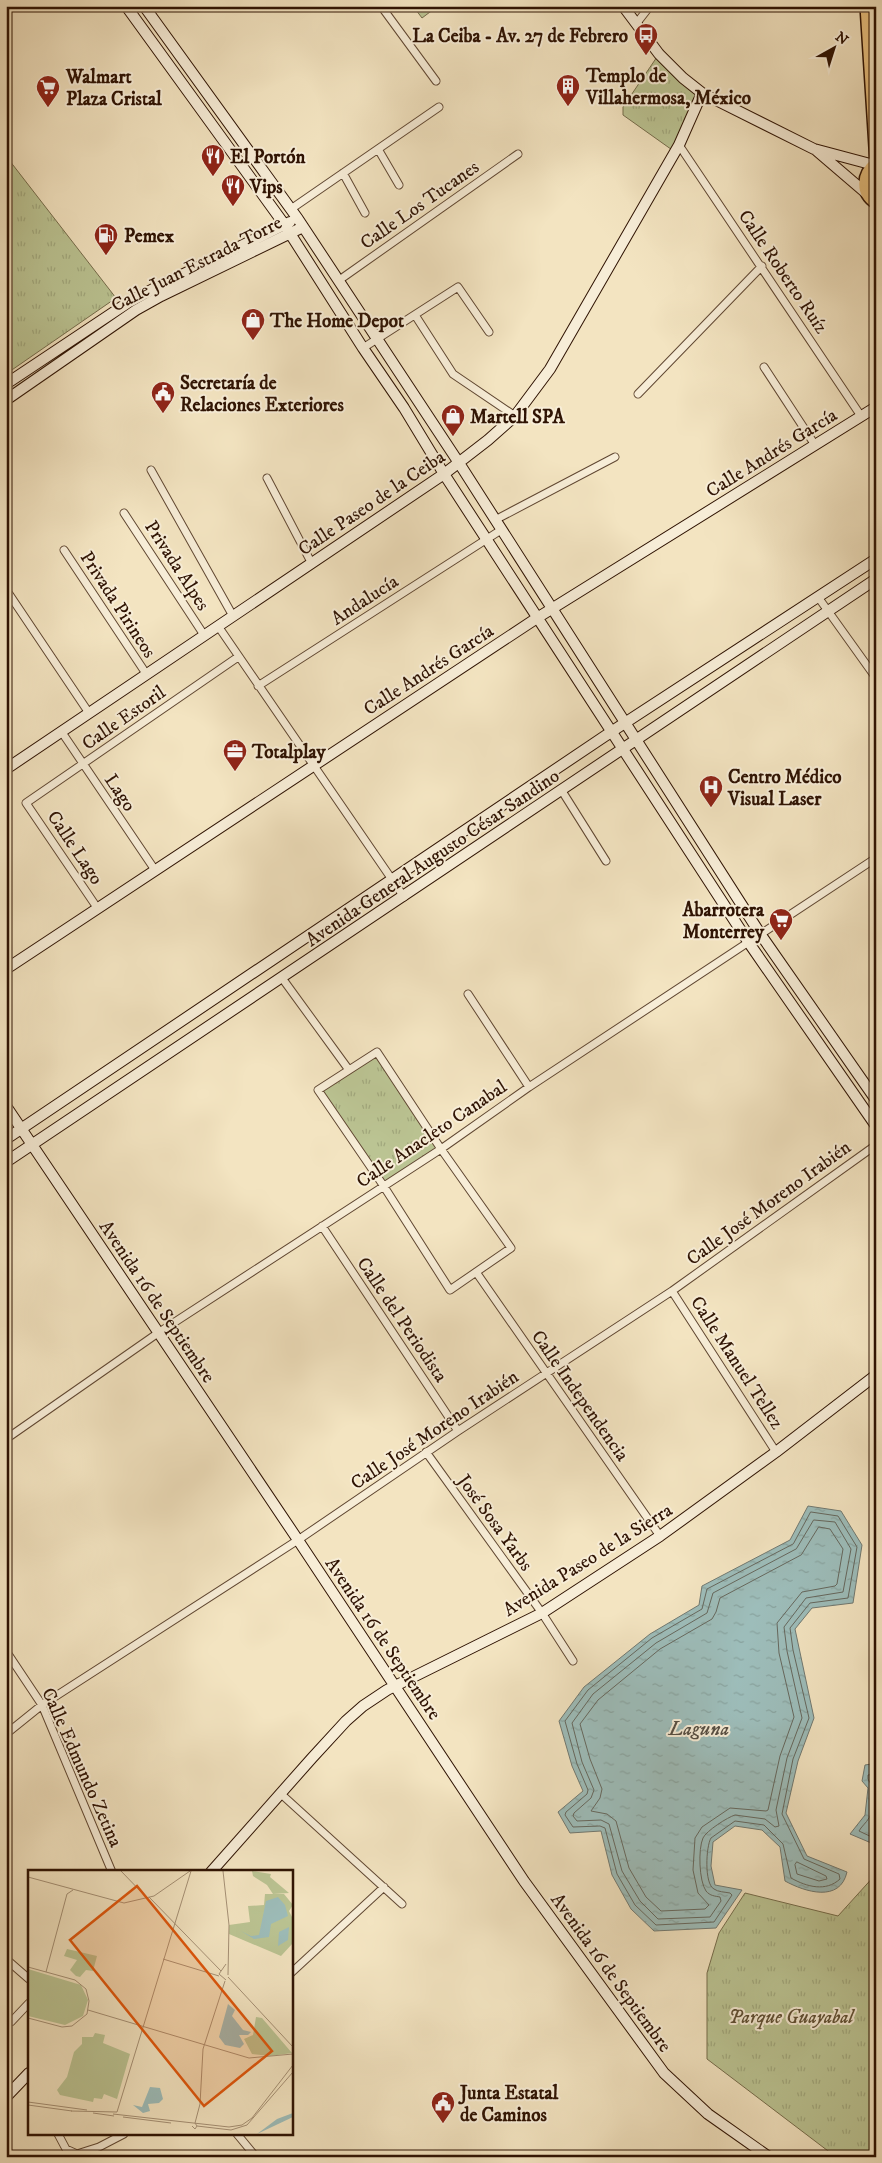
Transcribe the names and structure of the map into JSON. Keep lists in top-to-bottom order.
{
  "streets": {
    "main road": [
      "Calle Juan Estrada Torre",
      "Calle Andrés García",
      "Calle Paseo de la Ceiba",
      "Avenida General Augusto César Sandino",
      "Avenida 16 de Septiembre",
      "Avenida Paseo de la Sierra"
    ],
    "street": [
      "Calle Los Tucanes",
      "Calle Roberto Ruíz",
      "Privada Alpes",
      "Andalucía",
      "Privada Pirineos",
      "Calle Estoril",
      "Lago",
      "Calle Lago",
      "Calle Anacleto Canabal",
      "Calle José Moreno Irabién",
      "Calle del Periodista",
      "Calle Manuel Tellez",
      "Calle Independencia",
      "José Sosa Yarbs",
      "Calle Edmundo Zetina"
    ]
  },
  "crossings": [
    ["Calle Roberto Ruíz", "Calle Andrés García"],
    ["Calle Roberto Ruíz", "Calle Paseo de la Ceiba"],
    ["Calle Andrés García", "Lago"],
    ["Calle Andrés García", "Calle Lago"],
    ["Calle Paseo de la Ceiba", "Privada Alpes"],
    ["Calle Paseo de la Ceiba", "Privada Pirineos"],
    ["Calle Paseo de la Ceiba", "Lago"],
    ["Calle Estoril", "Lago"],
    ["Calle Estoril", "Calle Lago"],
    ["Avenida General Augusto César Sandino", "Avenida 16 de Septiembre"],
    ["Calle Anacleto Canabal", "Avenida 16 de Septiembre"],
    ["Calle Anacleto Canabal", "Calle del Periodista"],
    ["Calle José Moreno Irabién", "Avenida 16 de Septiembre"],
    ["Calle José Moreno Irabién", "Calle del Periodista"],
    ["Calle José Moreno Irabién", "Calle Manuel Tellez"],
    ["Calle José Moreno Irabién", "Calle Independencia"],
    ["Calle José Moreno Irabién", "José Sosa Yarbs"],
    ["Calle José Moreno Irabién", "Calle Edmundo Zetina"],
    ["Avenida 16 de Septiembre", "Avenida Paseo de la Sierra"],
    ["Calle Manuel Tellez", "Avenida Paseo de la Sierra"],
    ["Calle Independencia", "Avenida Paseo de la Sierra"],
    ["José Sosa Yarbs", "Avenida Paseo de la Sierra"]
  ],
  "water": ["Laguna"],
  "parks": ["Parque Guayabal"],
  "places": {
    "bus stop": ["La Ceiba - Av. 27 de Febrero"],
    "building": ["Templo de Villahermosa, México"],
    "supermarket": ["Walmart Plaza Cristal", "Abarrotera Monterrey"],
    "restaurant": ["El Portón", "Vips"],
    "fuel station": ["Pemex"],
    "shop": ["The Home Depot", "Martell SPA"],
    "public building": ["Secretaría de Relaciones Exteriores", "Junta Estatal de Caminos"],
    "office": ["Totalplay"],
    "hospital": ["Centro Médico Visual Laser"]
  },
  "north": "top right"
}
